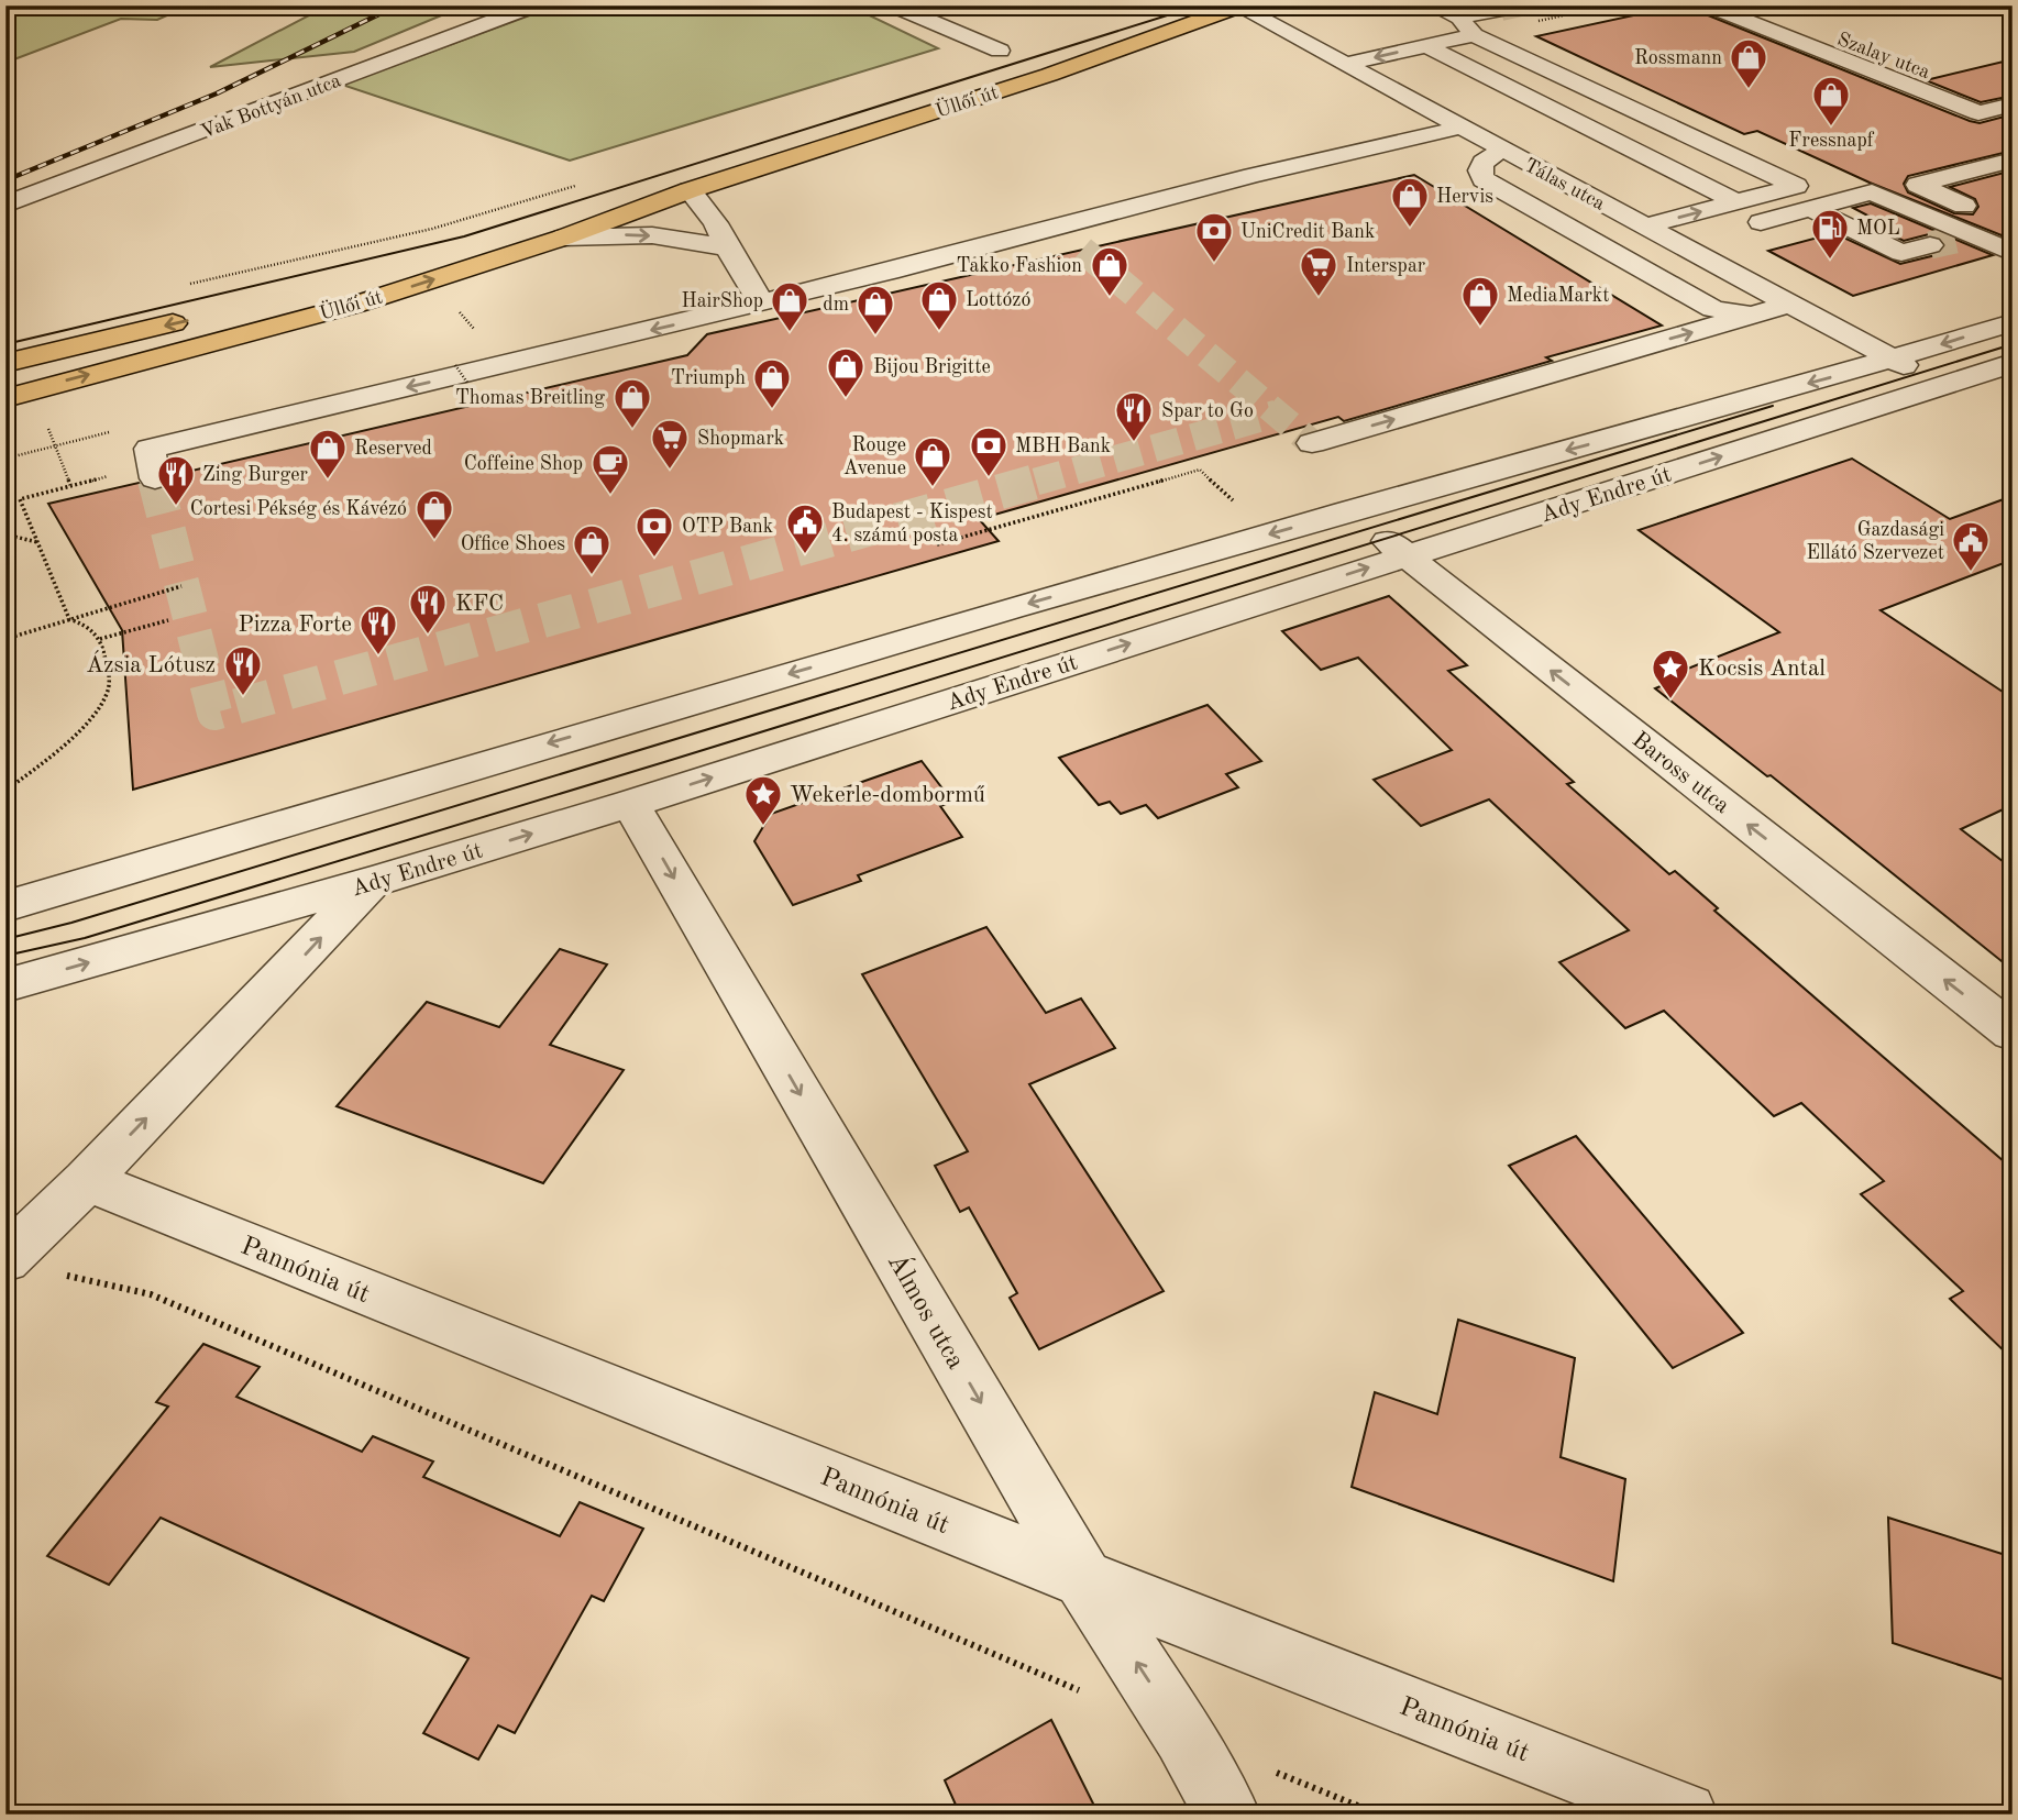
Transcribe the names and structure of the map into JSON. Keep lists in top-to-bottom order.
{
  "streets": {
    "main road": ["Üllői út"],
    "street": [
      "Szalay utca",
      "Vak Bottyán utca",
      "Tálas utca",
      "Ady Endre út",
      "Baross utca",
      "Pannónia út",
      "Álmos utca"
    ]
  },
  "crossings": [
    ["Üllői út", "Tálas utca"],
    ["Tálas utca", "Ady Endre út"],
    ["Ady Endre út", "Baross utca"],
    ["Ady Endre út", "Álmos utca"],
    ["Pannónia út", "Álmos utca"]
  ],
  "one_way": ["Baross utca"],
  "places": {
    "shop": [
      "Rossmann",
      "Fressnapf",
      "Hervis",
      "Takko Fashion",
      "MediaMarkt",
      "Lottózó",
      "HairShop",
      "dm",
      "Bijou Brigitte",
      "Triumph",
      "Thomas Breitling",
      "Reserved",
      "Rouge Avenue",
      "Cortesi Pékség és Kávézó",
      "Office Shoes"
    ],
    "fuel station": ["MOL"],
    "bank": ["UniCredit Bank", "MBH Bank", "OTP Bank"],
    "supermarket": ["Interspar", "Shopmark"],
    "restaurant": [
      "Spar to Go",
      "Zing Burger",
      "KFC",
      "Pizza Forte",
      "Ázsia Lótusz"
    ],
    "cafe": ["Coffeine Shop"],
    "public building": ["Budapest - Kispest 4. számú posta", "Gazdasági Ellátó Szervezet"],
    "place": ["Kocsis Antal", "Wekerle-dombormű"]
  }
}
